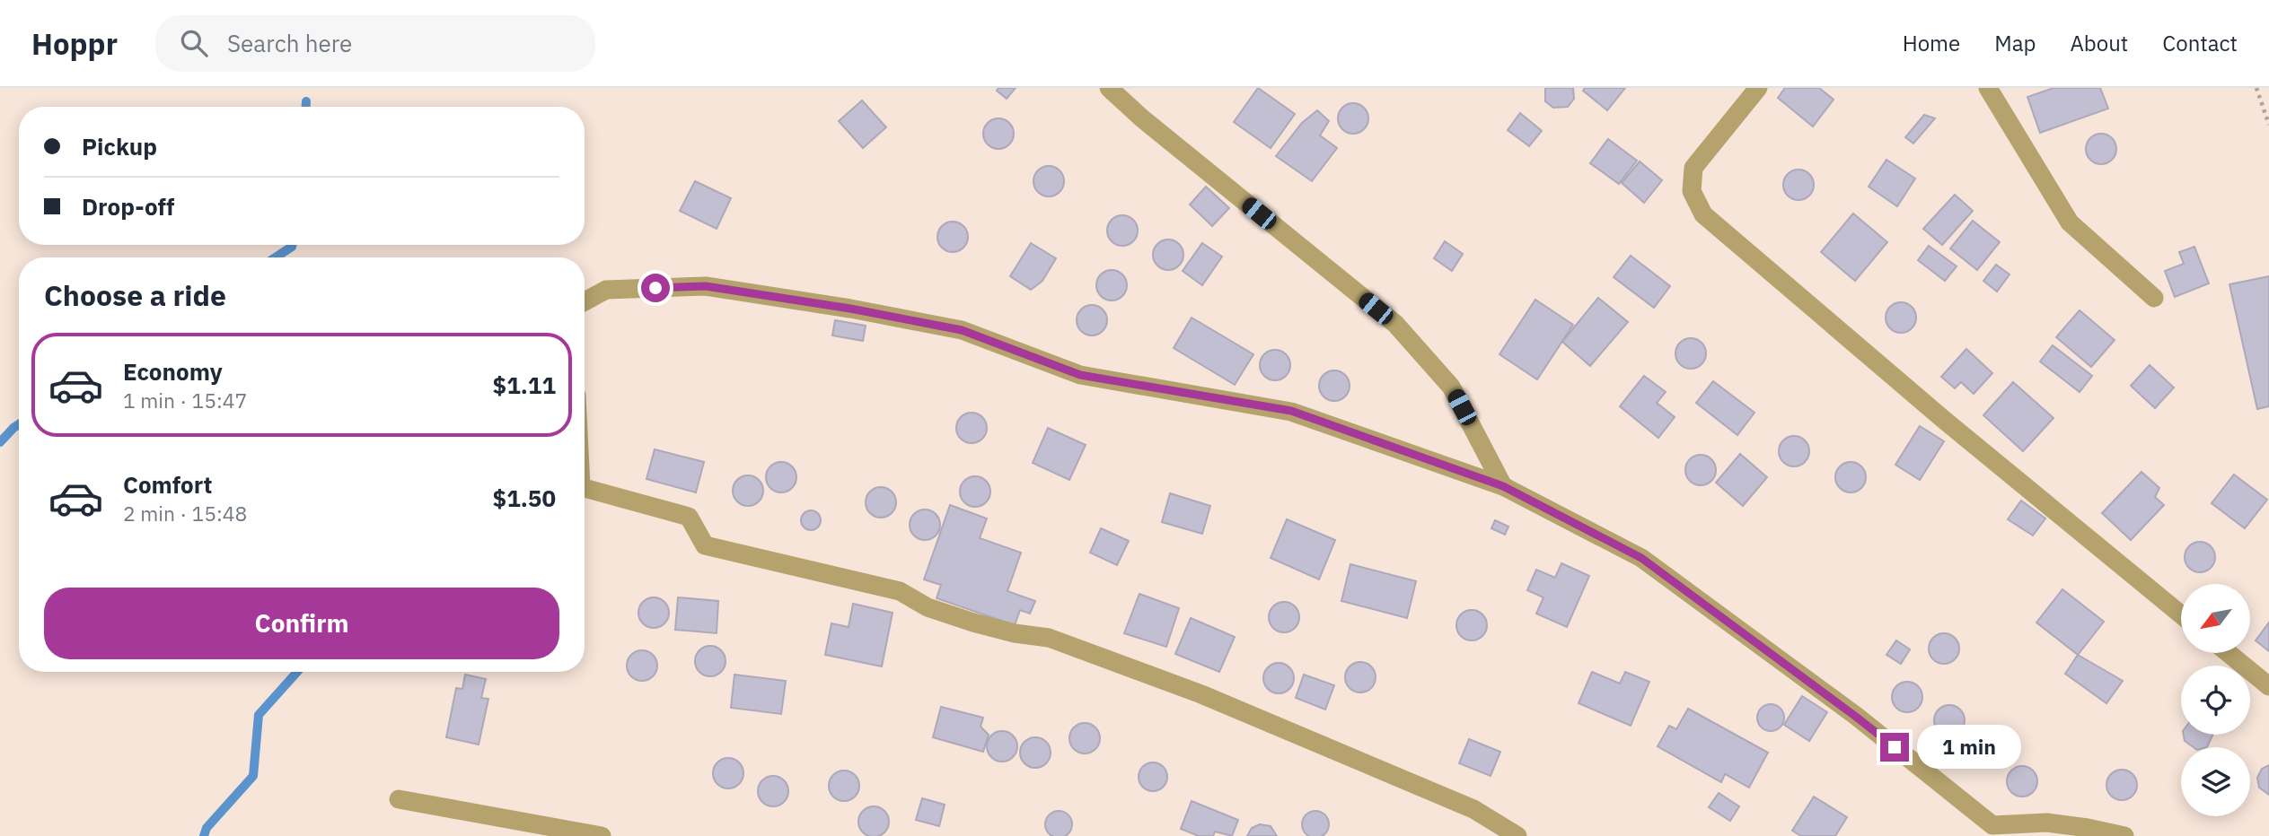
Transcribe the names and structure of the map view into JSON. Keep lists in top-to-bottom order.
{
  "north": "bottom left",
  "page": {
    "header": "Hoppr",
    "search": "Search here",
    "nav": [
      "Home",
      "Map",
      "About",
      "Contact"
    ],
    "banner": ["Pickup", "Drop-off"],
    "heading": "Choose a ride",
    "list": [
      {
        "name": "Economy",
        "note": "1 min · 15:47",
        "value": "$1.11"
      },
      {
        "name": "Comfort",
        "note": "2 min · 15:48",
        "value": "$1.50"
      }
    ],
    "buttons": "Confirm",
    "bubble": "1 min"
  }
}
